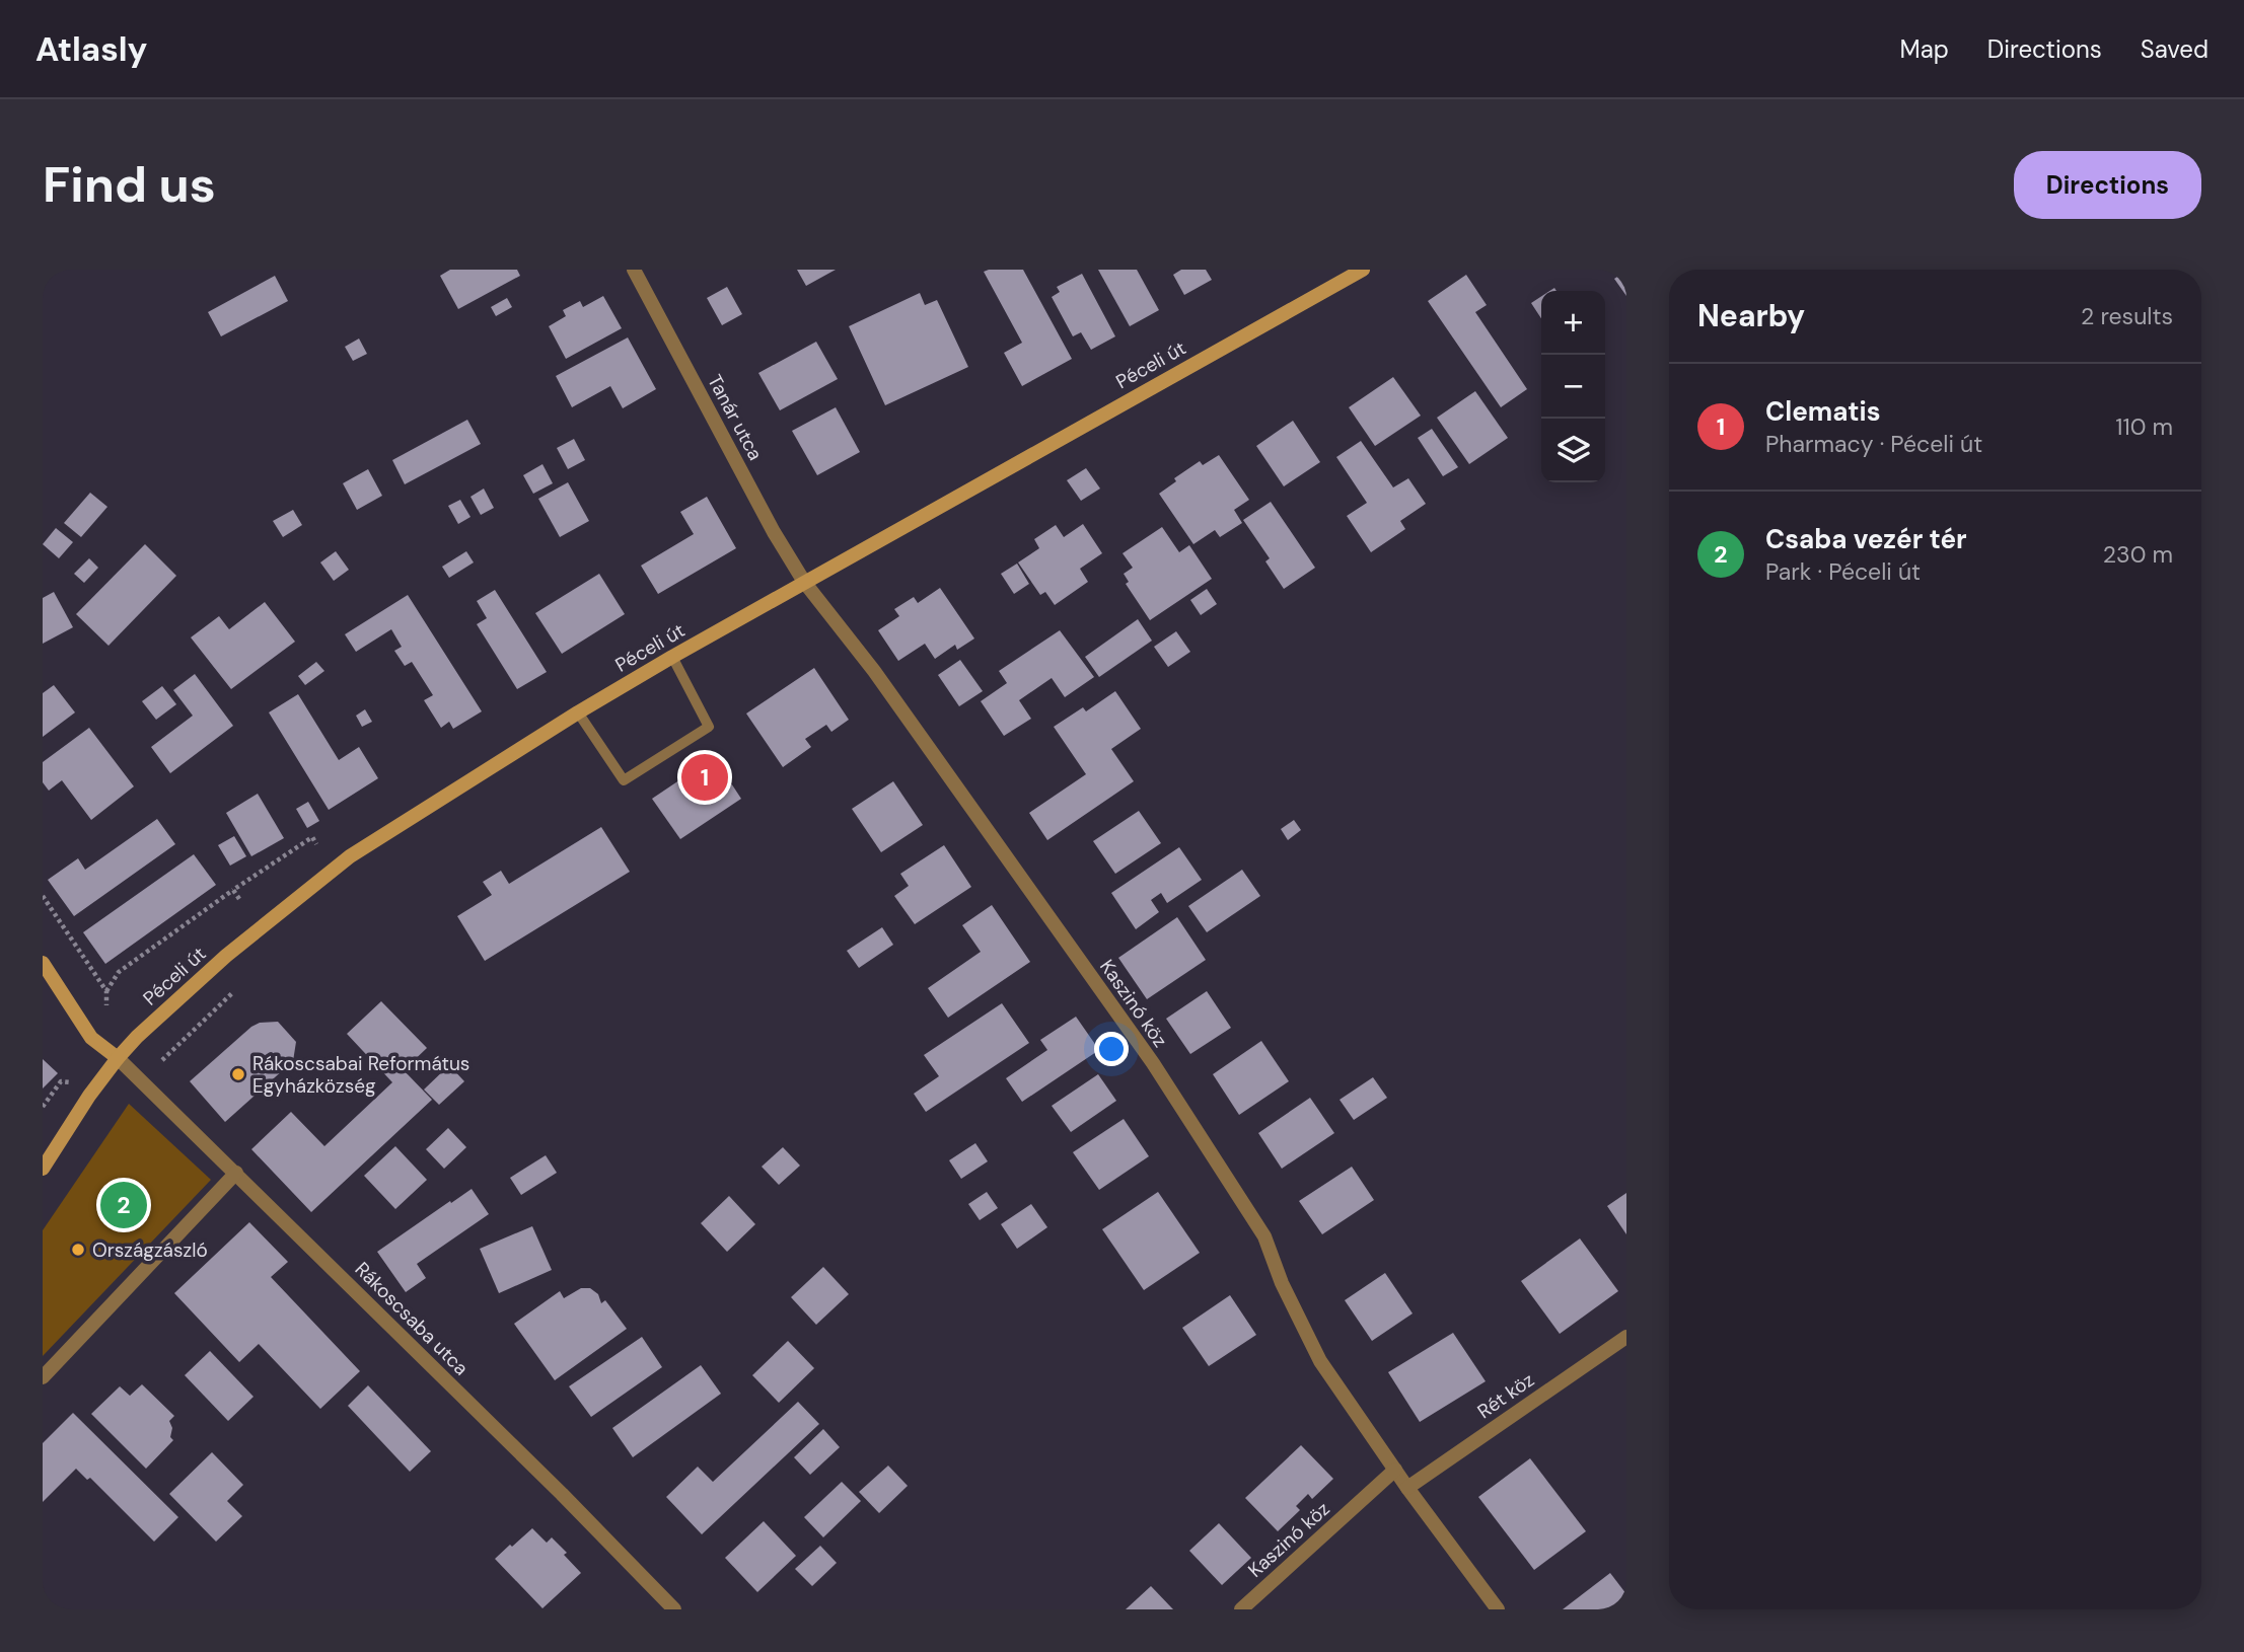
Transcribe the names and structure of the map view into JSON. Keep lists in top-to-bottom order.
{
  "streets": {
    "main road": ["Péceli út"],
    "street": [
      "Tanár utca",
      "Kaszinó köz",
      "Rákoscsaba utca",
      "Rét köz"
    ]
  },
  "crossings": [
    ["Péceli út", "Tanár utca"],
    ["Péceli út", "Kaszinó köz"],
    ["Péceli út", "Rákoscsaba utca"],
    ["Tanár utca", "Kaszinó köz"],
    ["Kaszinó köz", "Rét köz"]
  ],
  "places": ["Rákoscsabai Református Egyházközség", "Országzászló"],
  "page": {
    "header": "Atlasly",
    "nav": ["Map", "Directions", "Saved"],
    "buttons": "Directions",
    "title": "Find us",
    "heading": ["Nearby", "2 results"],
    "map_buttons": ["+", "−"],
    "list": [
      {
        "mark": "1",
        "name": "Clematis",
        "note": "Pharmacy · Péceli út",
        "value": "110 m"
      },
      {
        "mark": "2",
        "name": "Csaba vezér tér",
        "note": "Park · Péceli út",
        "value": "230 m"
      }
    ],
    "pins": ["1", "2"]
  }
}
